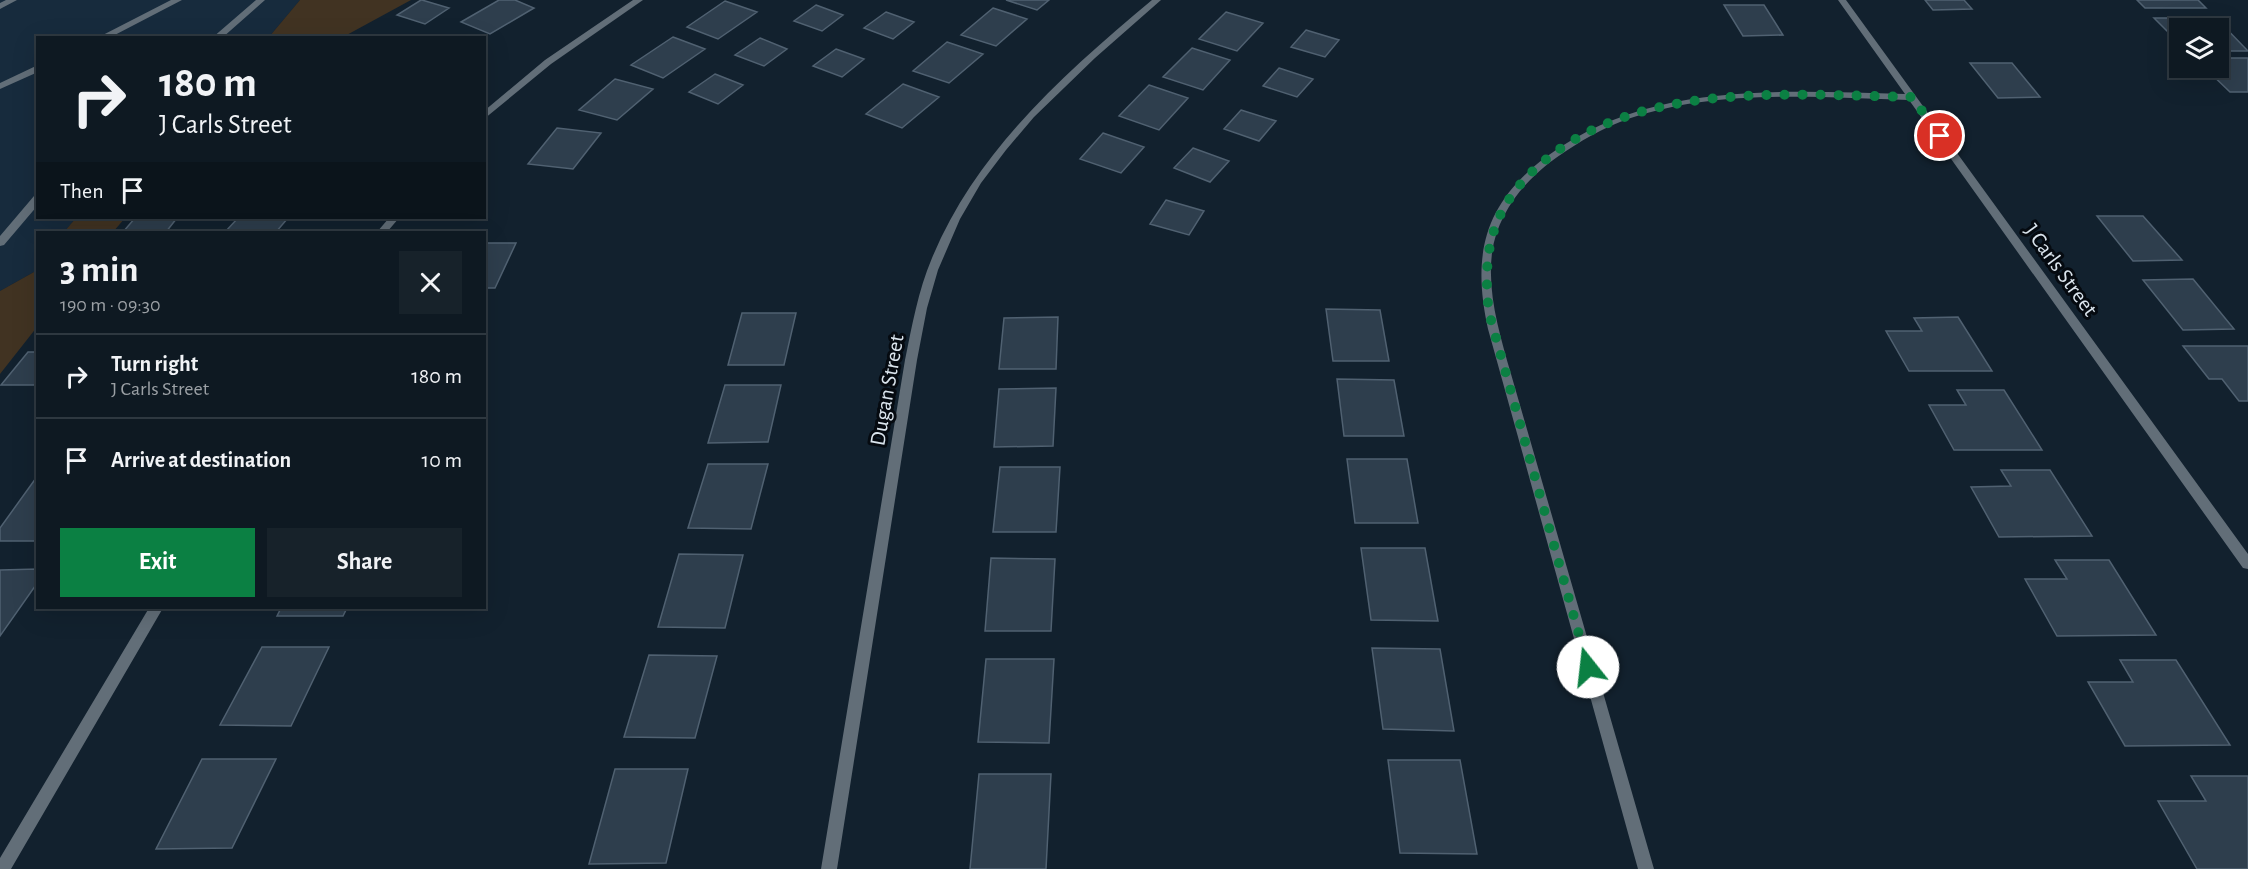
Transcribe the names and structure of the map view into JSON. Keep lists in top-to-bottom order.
{
  "streets": {
    "street": ["J Carls Street", "Dugan Street"]
  },
  "page": {
    "turn": ["180 m", "J Carls Street"],
    "then": "Then",
    "heading": ["3 min", "190 m · 09:30"],
    "list": [
      {
        "name": "Turn right",
        "note": "J Carls Street",
        "value": "180 m"
      },
      {
        "name": "Arrive at destination",
        "value": "10 m"
      }
    ],
    "buttons": ["Exit", "Share"]
  }
}
